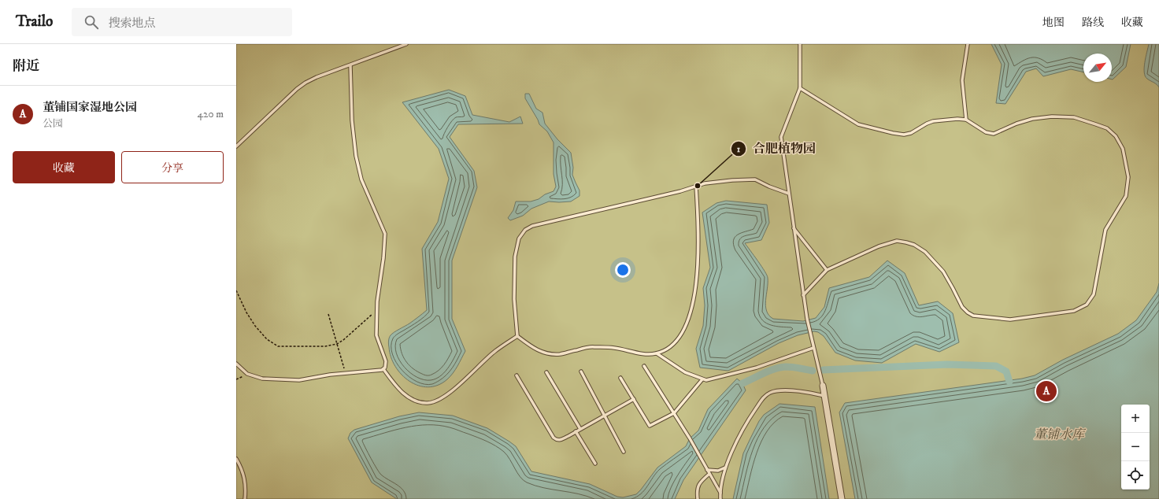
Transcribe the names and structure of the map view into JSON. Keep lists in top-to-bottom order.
{
  "water": ["董铺水库"],
  "places": ["合肥植物园"],
  "north": "top right",
  "page": {
    "header": "Trailo",
    "search": "搜索地点",
    "nav": ["地图", "路线", "收藏"],
    "heading": "附近",
    "list": [
      {
        "mark": "A",
        "name": "董铺国家湿地公园",
        "note": "公园",
        "value": "420 m"
      }
    ],
    "buttons": ["收藏", "分享"],
    "pins": "A",
    "map_buttons": ["+", "−"]
  }
}
